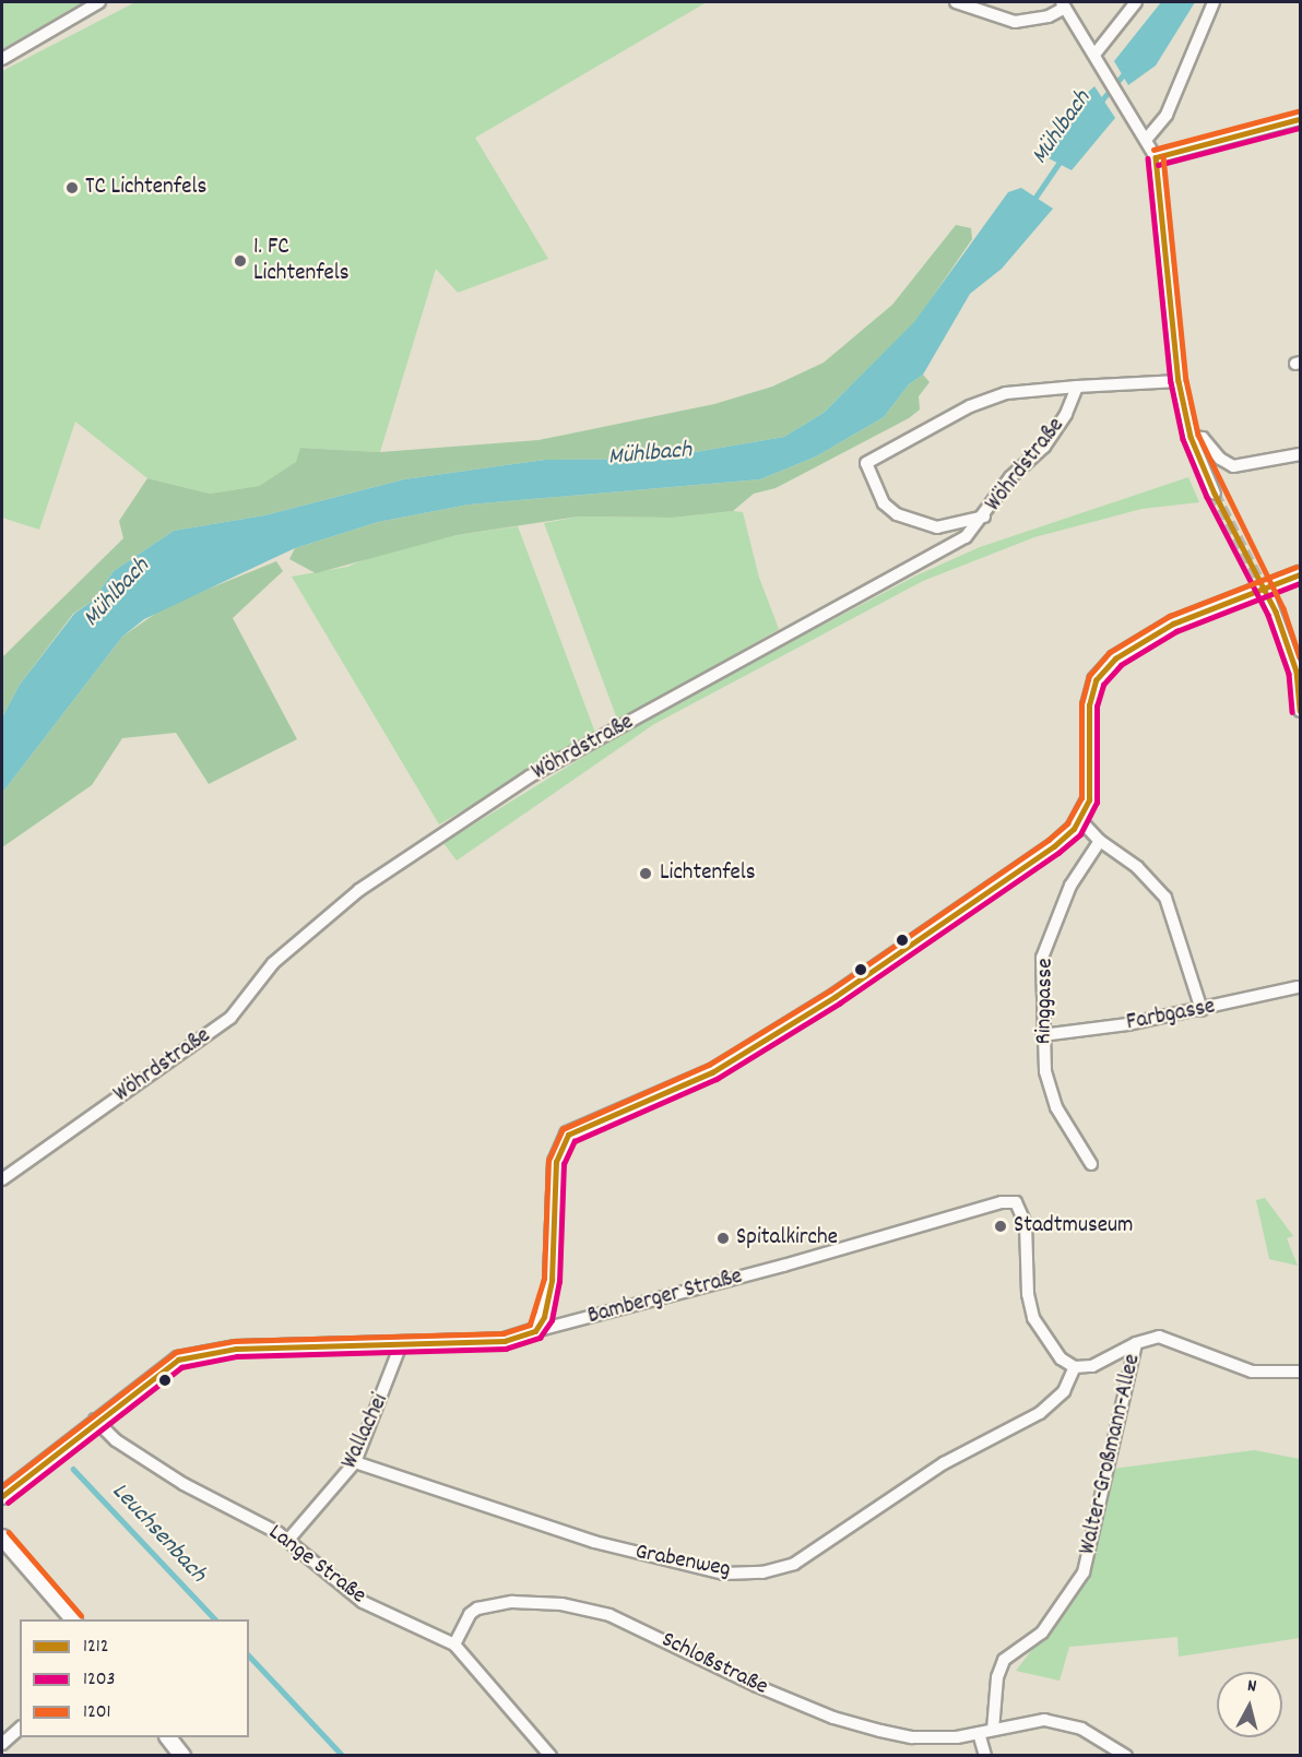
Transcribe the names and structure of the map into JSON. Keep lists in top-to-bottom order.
{
  "streets": {
    "street": [
      "Wöhrdstraße",
      "Ringgasse",
      "Farbgasse",
      "Bamberger Straße",
      "Wallachei",
      "Walter-Großmann-Allee",
      "Grabenweg",
      "Lange Straße",
      "Schloßstraße"
    ]
  },
  "crossings": [
    ["Ringgasse", "Farbgasse"],
    ["Bamberger Straße", "Wallachei"],
    ["Bamberger Straße", "Grabenweg"],
    ["Bamberger Straße", "Lange Straße"],
    ["Wallachei", "Grabenweg"],
    ["Wallachei", "Lange Straße"],
    ["Walter-Großmann-Allee", "Schloßstraße"],
    ["Lange Straße", "Schloßstraße"]
  ],
  "water": ["Mühlbach", "Leuchsenbach"],
  "places": [
    "TC Lichtenfels",
    "1. FC Lichtenfels",
    "Lichtenfels",
    "Stadtmuseum",
    "Spitalkirche"
  ],
  "lines": ["transit line 1201", "transit line 1212", "transit line 1203"],
  "legend": ["1212", "1203", "1201"],
  "north": "top"
}
